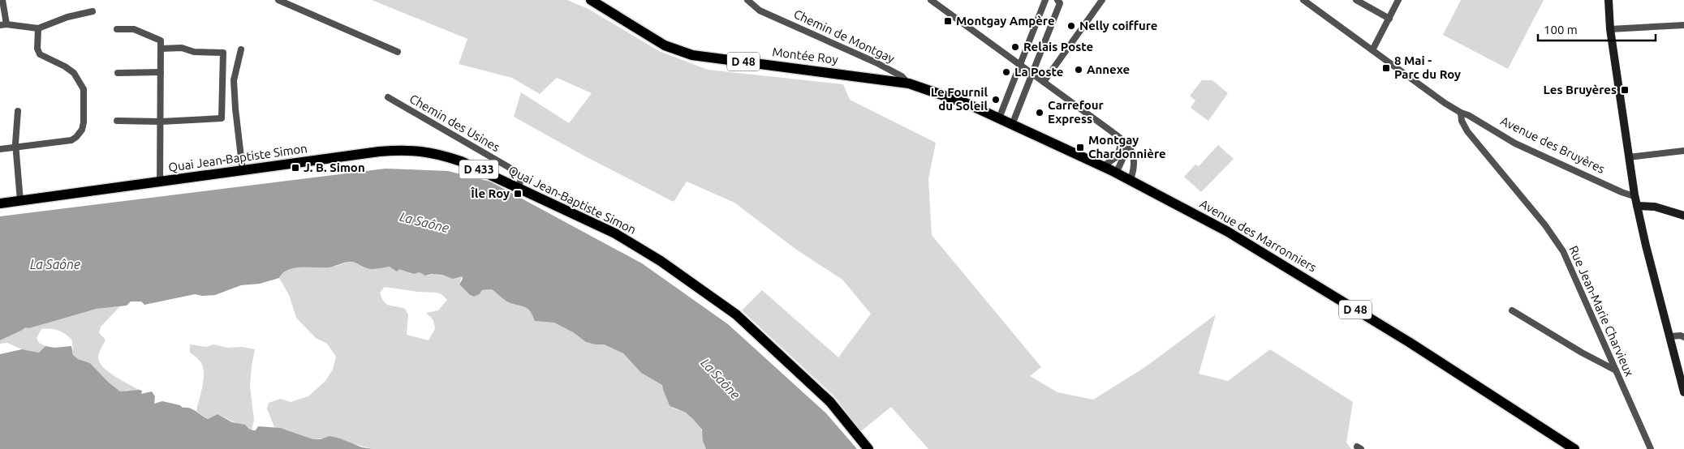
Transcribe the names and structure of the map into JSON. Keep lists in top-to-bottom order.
{
  "streets": {
    "main road": [
      "Montée Roy",
      "D 48",
      "Quai Jean-Baptiste Simon",
      "D 433",
      "Avenue des Marronniers"
    ],
    "street": [
      "Chemin de Montgay",
      "Chemin des Usines",
      "Avenue des Bruyères",
      "Rue Jean-Marie Charvieux"
    ]
  },
  "crossings": [
    ["Chemin de Montgay", "Montée Roy"],
    ["Chemin de Montgay", "Avenue des Marronniers"],
    ["Montée Roy", "Avenue des Marronniers"],
    ["Chemin des Usines", "Quai Jean-Baptiste Simon"],
    ["Avenue des Bruyères", "Rue Jean-Marie Charvieux"]
  ],
  "water": ["La Saône"],
  "places": {
    "transit": [
      "Montgay Ampère",
      "8 Mai - Parc du Roy",
      "Les Bruyères",
      "Montgay Chardonnière",
      "J. B. Simon",
      "Île Roy"
    ],
    "other": [
      "Nelly coiffure",
      "Relais Poste",
      "Annexe",
      "La Poste",
      "Le Fournil du Soleil",
      "Carrefour Express"
    ]
  },
  "scale_bar": "100 m"
}
